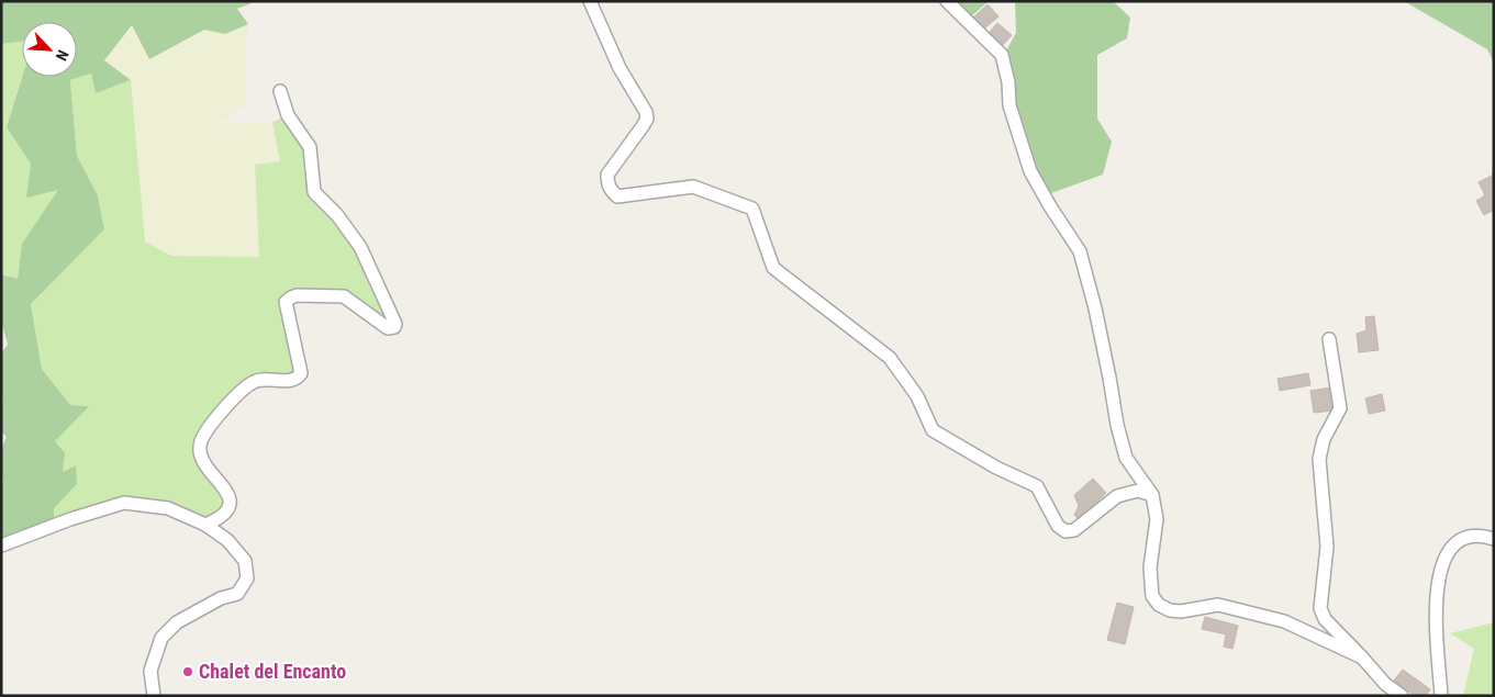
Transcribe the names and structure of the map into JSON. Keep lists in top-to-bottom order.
{
  "places": ["Chalet del Encanto"],
  "north": "bottom right"
}
